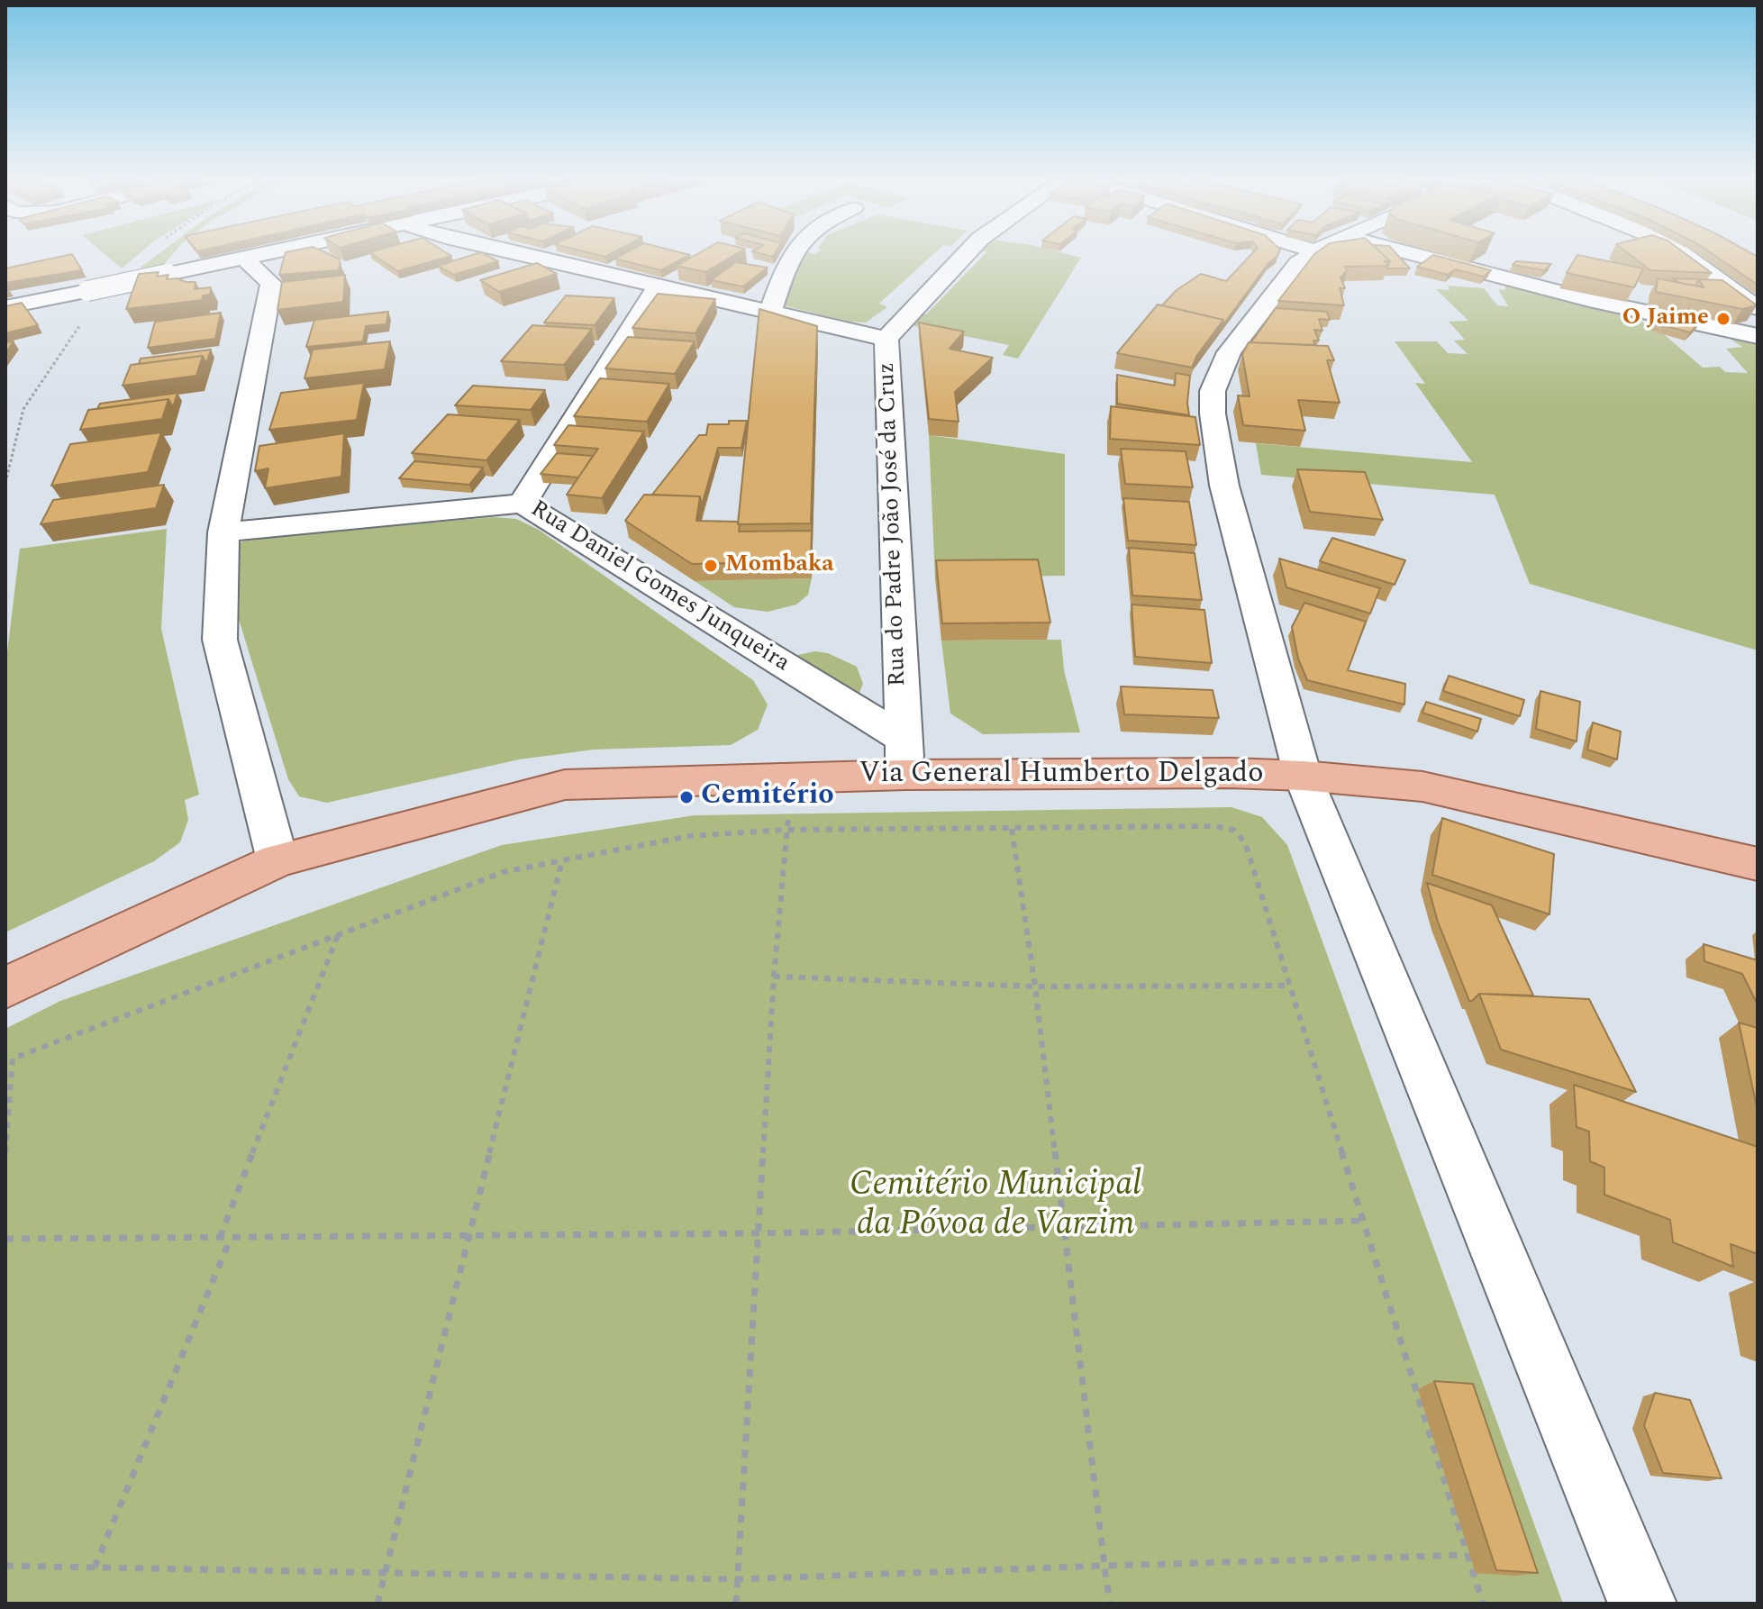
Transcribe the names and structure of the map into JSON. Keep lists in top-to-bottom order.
{
  "streets": {
    "main road": ["Via General Humberto Delgado"],
    "street": ["Rua do Padre João José da Cruz", "Rua Daniel Gomes Junqueira"]
  },
  "crossings": [
    ["Rua do Padre João José da Cruz", "Rua Daniel Gomes Junqueira"],
    ["Rua do Padre João José da Cruz", "Via General Humberto Delgado"],
    ["Rua Daniel Gomes Junqueira", "Via General Humberto Delgado"]
  ],
  "parks": ["Cemitério Municipal da Póvoa de Varzim"],
  "places": ["O Jaime", "Mombaka", "Cemitério"]
}
